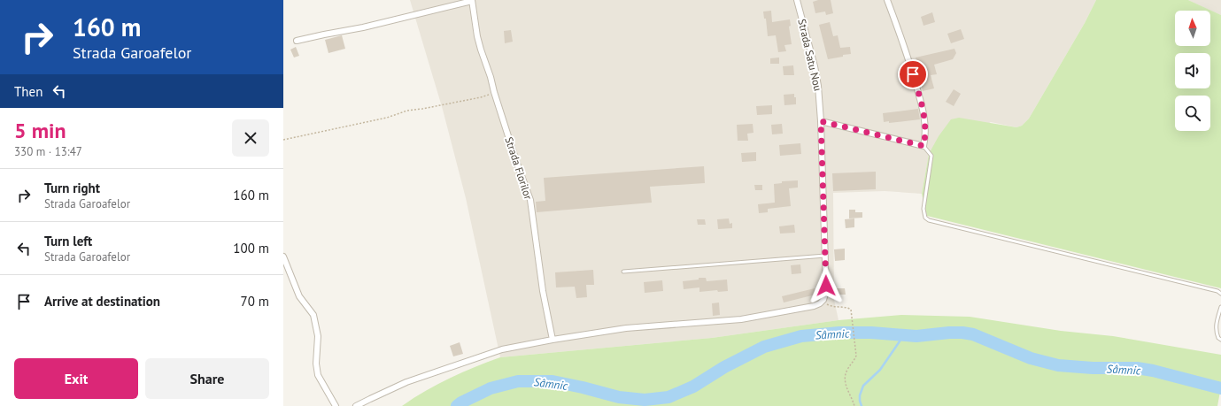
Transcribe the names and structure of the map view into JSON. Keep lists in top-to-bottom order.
{
  "streets": {
    "street": ["Strada Satu Nou", "Strada Florilor"]
  },
  "water": ["Sâmnic"],
  "north": "top",
  "page": {
    "turn": ["160 m", "Strada Garoafelor"],
    "then": "Then",
    "heading": ["5 min", "330 m · 13:47"],
    "list": [
      {
        "name": "Turn right",
        "note": "Strada Garoafelor",
        "value": "160 m"
      },
      {
        "name": "Turn left",
        "note": "Strada Garoafelor",
        "value": "100 m"
      },
      {
        "name": "Arrive at destination",
        "value": "70 m"
      }
    ],
    "buttons": ["Exit", "Share"]
  }
}
